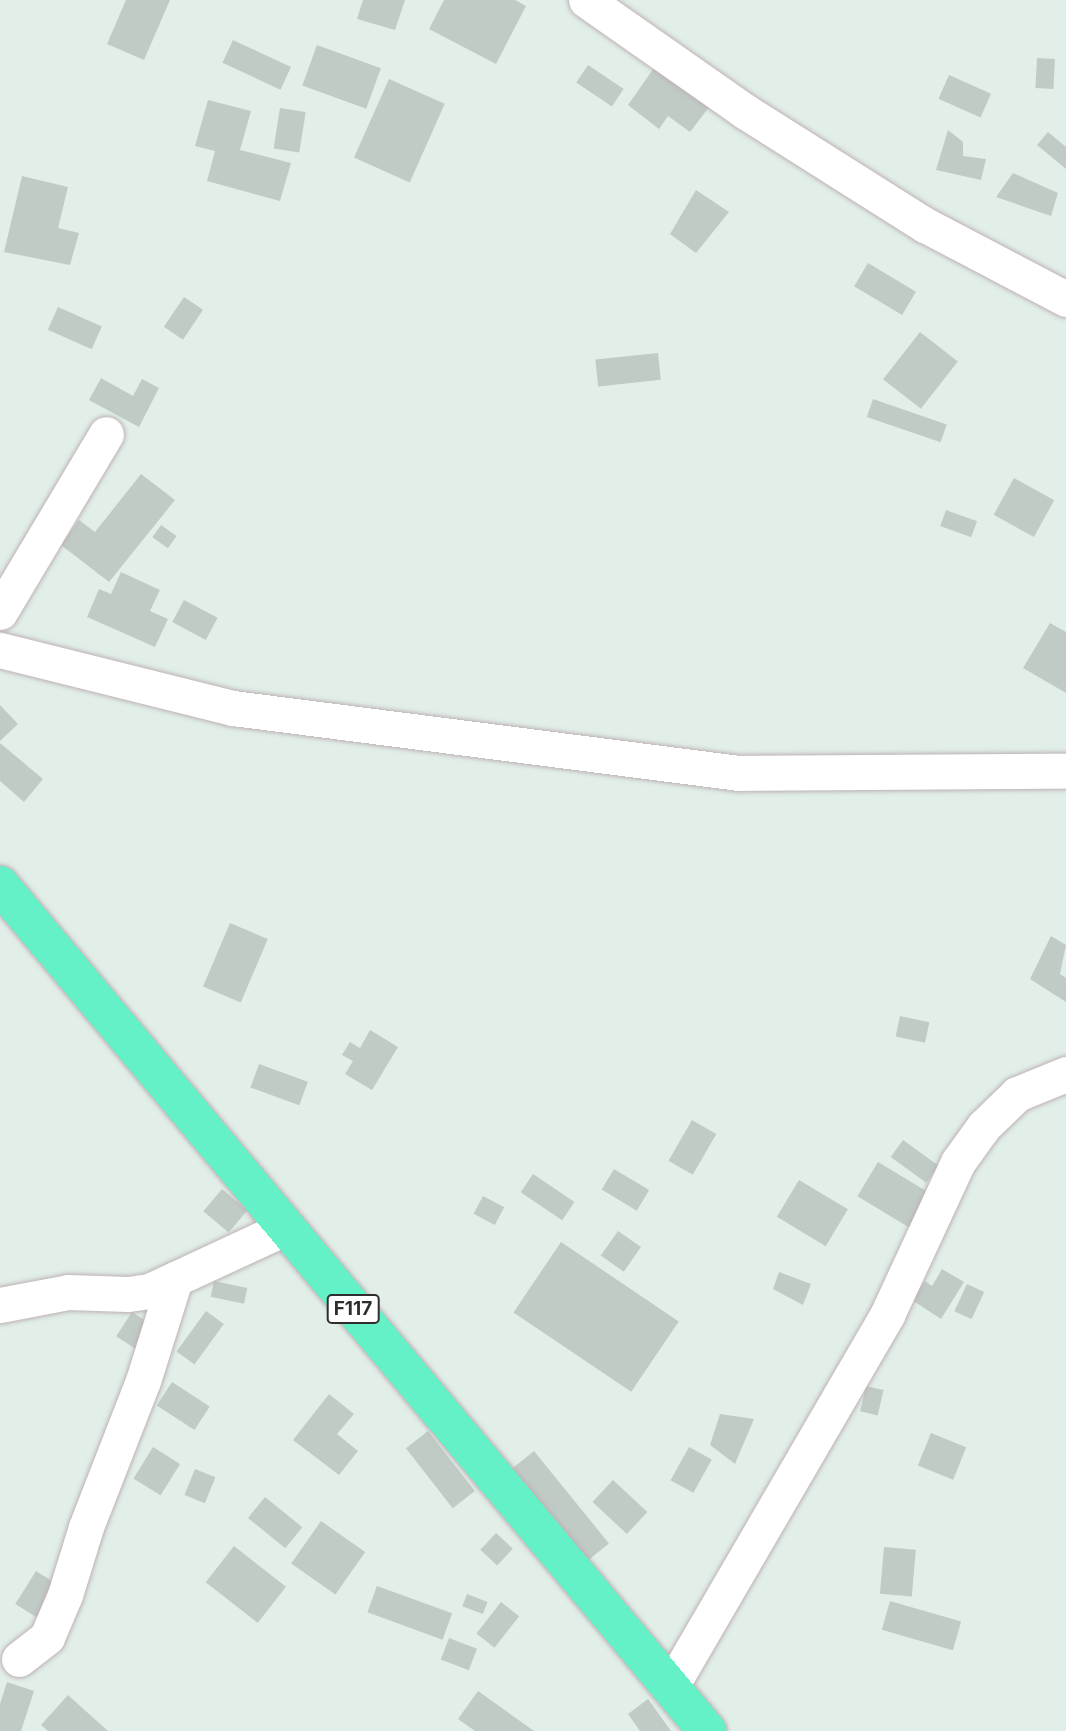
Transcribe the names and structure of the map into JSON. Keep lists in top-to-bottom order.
{
  "streets": {
    "main road": ["F117"]
  }
}
